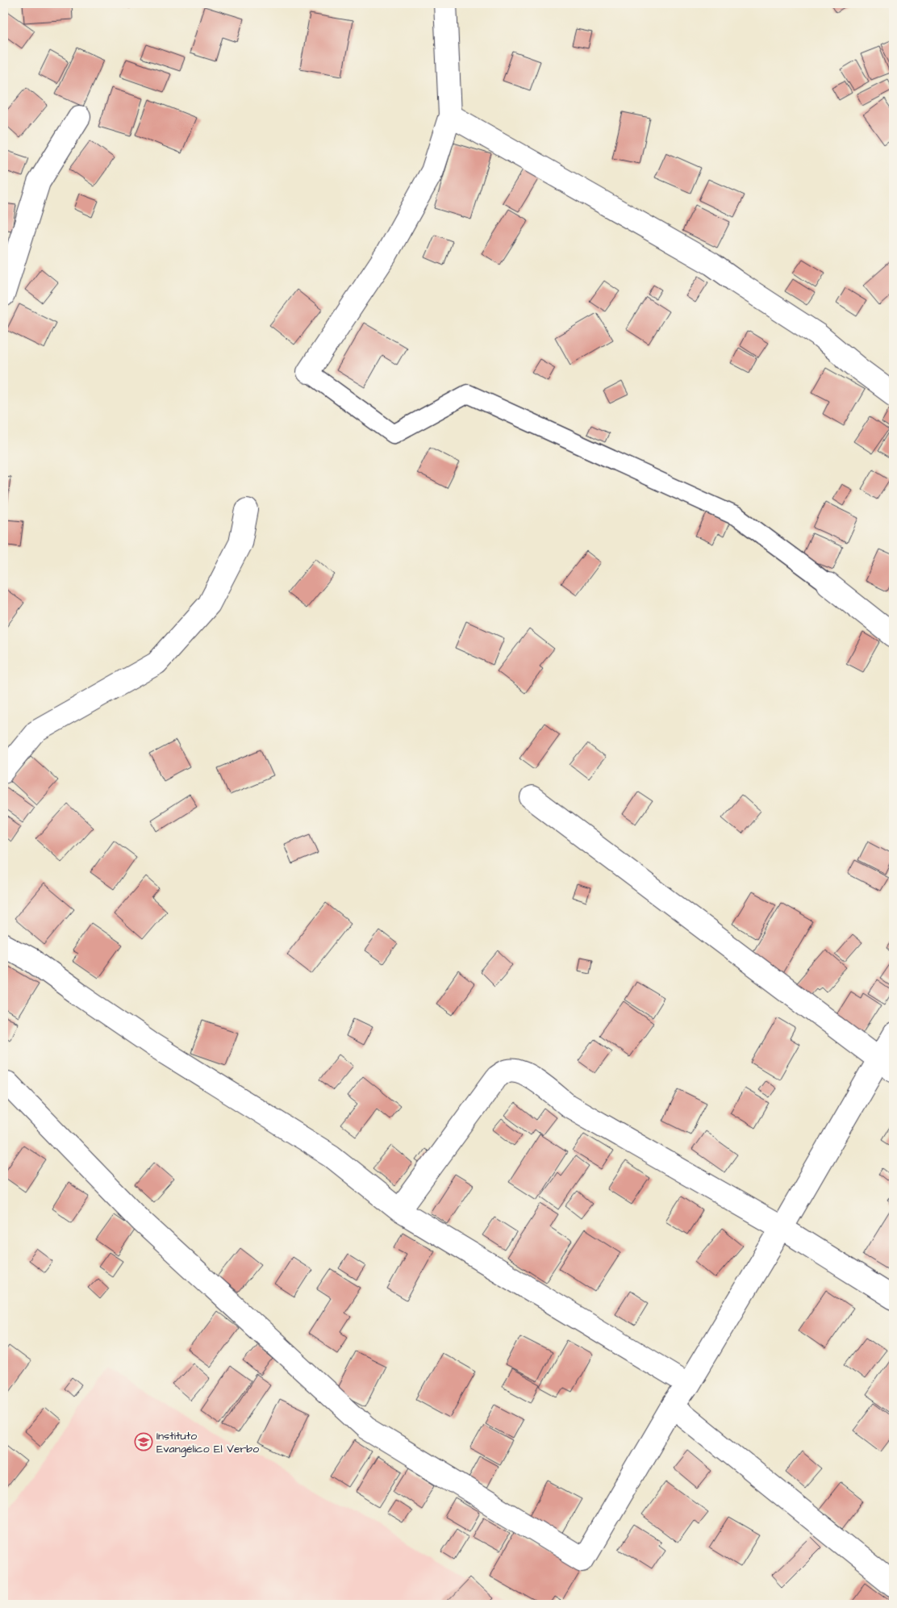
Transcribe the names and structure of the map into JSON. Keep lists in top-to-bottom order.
{
  "places": {
    "school or university": ["Instituto Evangélico El Verbo"]
  }
}
